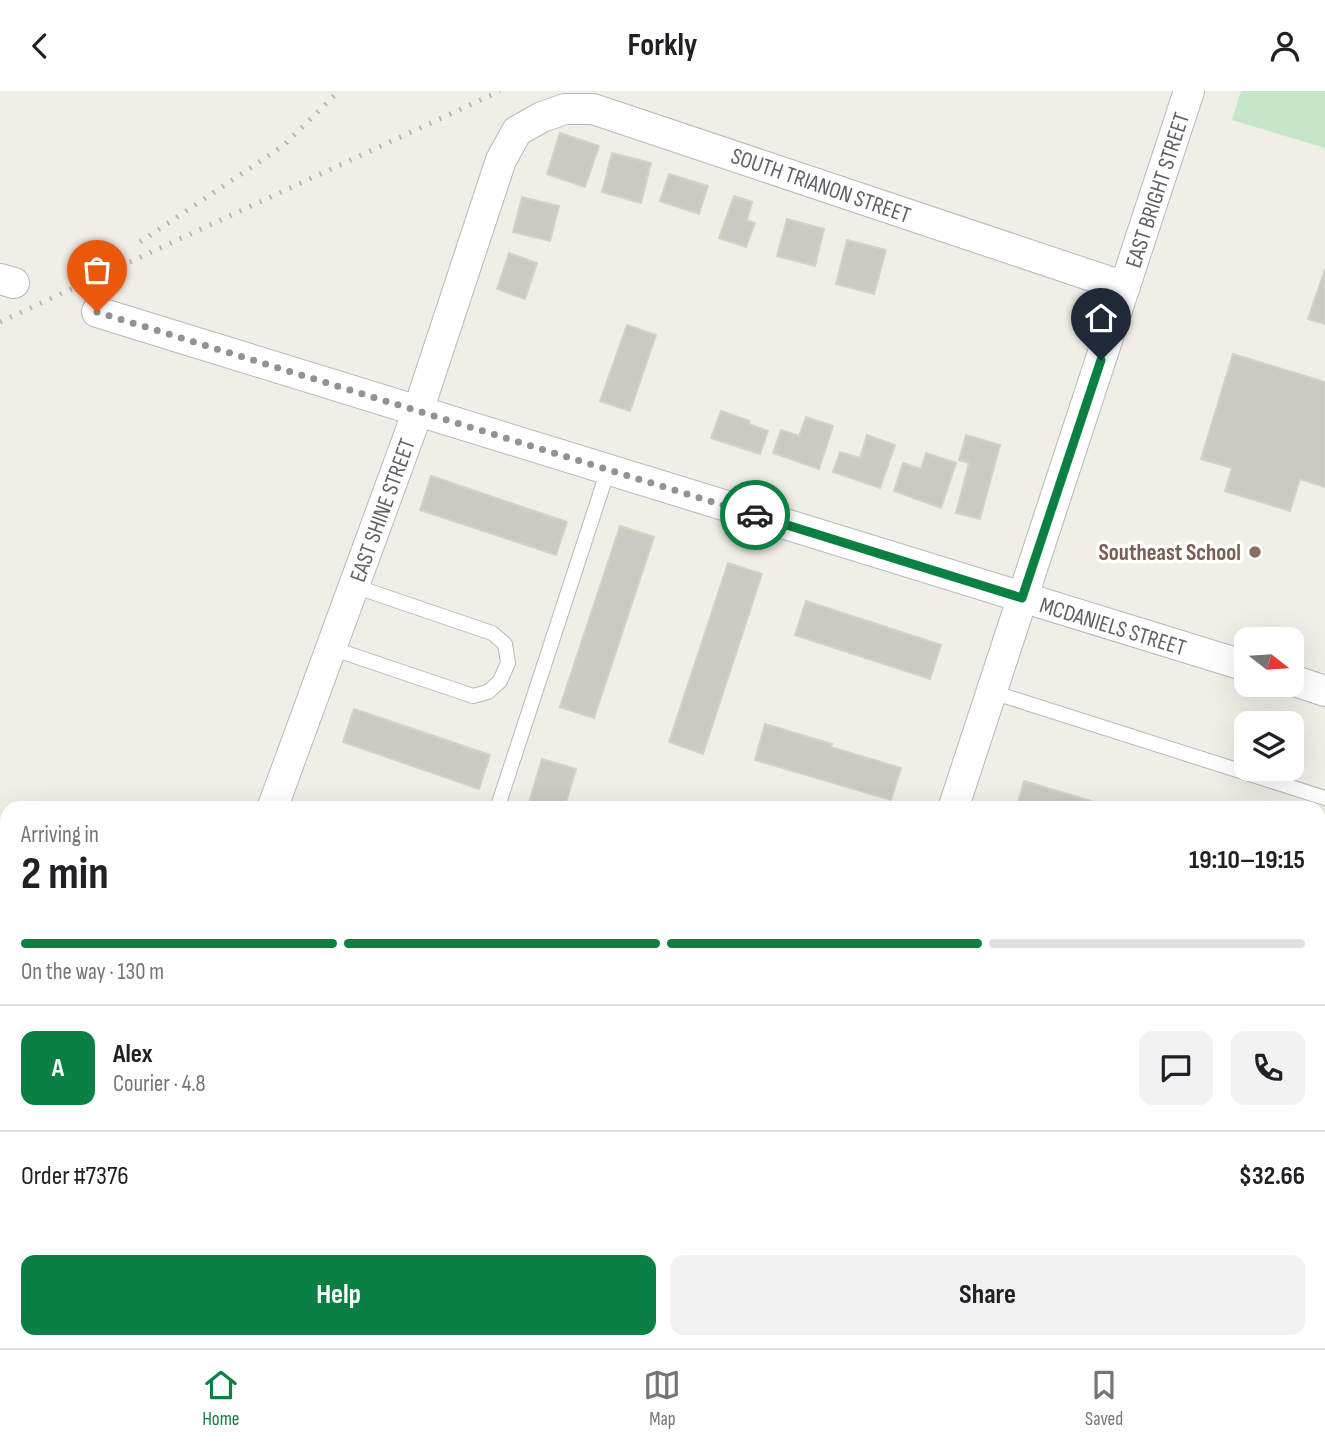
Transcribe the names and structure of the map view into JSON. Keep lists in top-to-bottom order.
{
  "streets": {
    "street": [
      "SOUTH TRIANON STREET",
      "EAST BRIGHT STREET",
      "EAST SHINE STREET",
      "MCDANIELS STREET"
    ]
  },
  "crossings": [
    ["SOUTH TRIANON STREET", "EAST BRIGHT STREET"],
    ["SOUTH TRIANON STREET", "EAST SHINE STREET"],
    ["EAST BRIGHT STREET", "MCDANIELS STREET"],
    ["EAST SHINE STREET", "MCDANIELS STREET"]
  ],
  "places": ["Southeast School"],
  "north": "right",
  "page": {
    "header": "Forkly",
    "heading": ["2 min", "Arriving in", "19:10–19:15"],
    "panel": [
      "Alex",
      "Courier · 4.8",
      "Order #7376",
      "$32.66"
    ],
    "bar": "On the way · 130 m",
    "round": "A",
    "buttons": ["Help", "Share"],
    "tabs": ["Home", "Map", "Saved"]
  }
}
